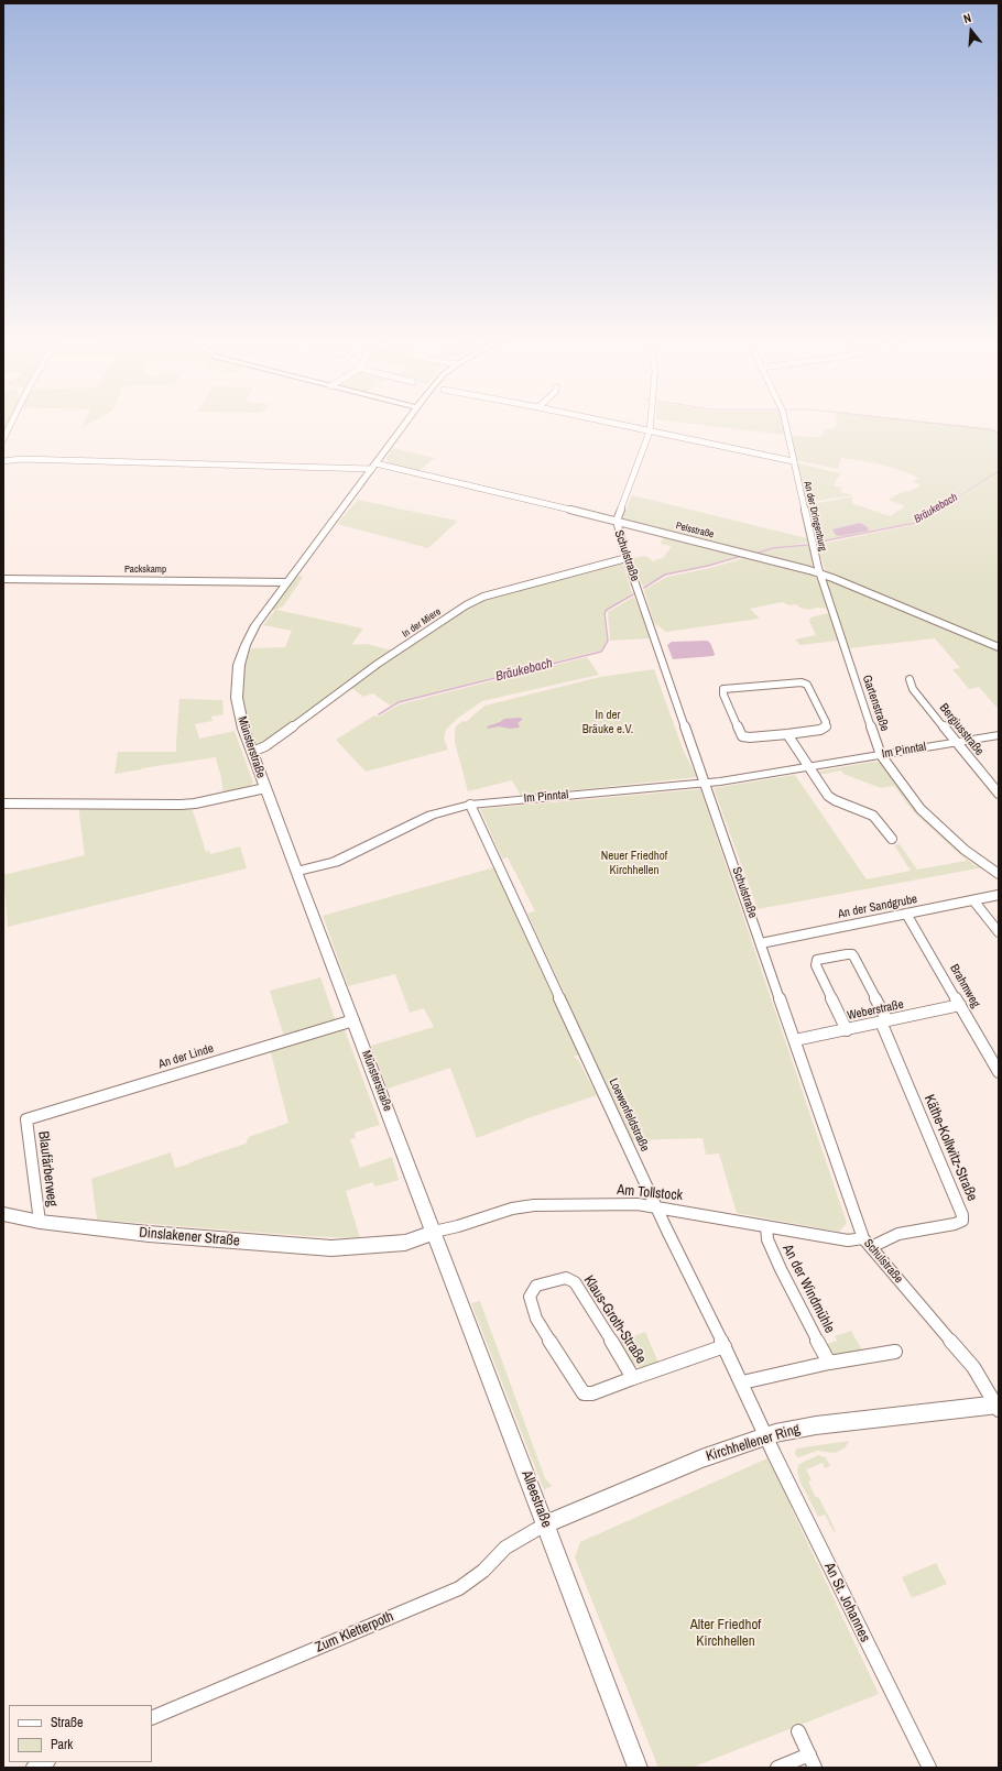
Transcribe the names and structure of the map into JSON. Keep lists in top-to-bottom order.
{
  "streets": {
    "main road": [
      "Münsterstraße",
      "Im Pinntal",
      "Dinslakener Straße",
      "Kirchhellener Ring",
      "Alleestraße"
    ],
    "street": [
      "An der Dringenburg",
      "Pelsstraße",
      "Schulstraße",
      "Packskamp",
      "In der Miere",
      "Gartenstraße",
      "Bergiusstraße",
      "An der Sandgrube",
      "Brahmweg",
      "Weberstraße",
      "An der Linde",
      "Loewenfeldstraße",
      "Käthe-Kollwitz-Straße",
      "Blaufärberweg",
      "Am Tollstock",
      "An der Windmühle",
      "Klaus-Groth-Straße",
      "An St. Johannes",
      "Zum Kletterpoth"
    ]
  },
  "crossings": [
    ["An der Dringenburg", "Pelsstraße"],
    ["An der Dringenburg", "Gartenstraße"],
    ["Pelsstraße", "Schulstraße"],
    ["Pelsstraße", "Gartenstraße"],
    ["Pelsstraße", "Münsterstraße"],
    ["Schulstraße", "In der Miere"],
    ["Schulstraße", "Im Pinntal"],
    ["Schulstraße", "An der Sandgrube"],
    ["Schulstraße", "Weberstraße"],
    ["Schulstraße", "Käthe-Kollwitz-Straße"],
    ["Schulstraße", "Am Tollstock"],
    ["Schulstraße", "Kirchhellener Ring"],
    ["Packskamp", "Münsterstraße"],
    ["In der Miere", "Münsterstraße"],
    ["Gartenstraße", "Im Pinntal"],
    ["Bergiusstraße", "Im Pinntal"],
    ["Münsterstraße", "Im Pinntal"],
    ["Münsterstraße", "An der Linde"],
    ["Münsterstraße", "Am Tollstock"],
    ["Münsterstraße", "Dinslakener Straße"],
    ["Münsterstraße", "Alleestraße"],
    ["Im Pinntal", "Loewenfeldstraße"],
    ["An der Sandgrube", "Brahmweg"],
    ["Brahmweg", "Weberstraße"],
    ["Weberstraße", "Käthe-Kollwitz-Straße"],
    ["An der Linde", "Blaufärberweg"],
    ["Loewenfeldstraße", "Am Tollstock"],
    ["Loewenfeldstraße", "Klaus-Groth-Straße"],
    ["Loewenfeldstraße", "Kirchhellener Ring"],
    ["Loewenfeldstraße", "An St. Johannes"],
    ["Blaufärberweg", "Dinslakener Straße"],
    ["Am Tollstock", "Dinslakener Straße"],
    ["Am Tollstock", "An der Windmühle"],
    ["Am Tollstock", "Alleestraße"],
    ["Dinslakener Straße", "Alleestraße"],
    ["Kirchhellener Ring", "Alleestraße"],
    ["Kirchhellener Ring", "An St. Johannes"],
    ["Kirchhellener Ring", "Zum Kletterpoth"],
    ["Alleestraße", "Zum Kletterpoth"]
  ],
  "water": ["Bräukebach"],
  "parks": ["In der Bräuke e.V.", "Neuer Friedhof Kirchhellen", "Alter Friedhof Kirchhellen"],
  "legend": ["Straße", "Park"],
  "north": "top"
}
